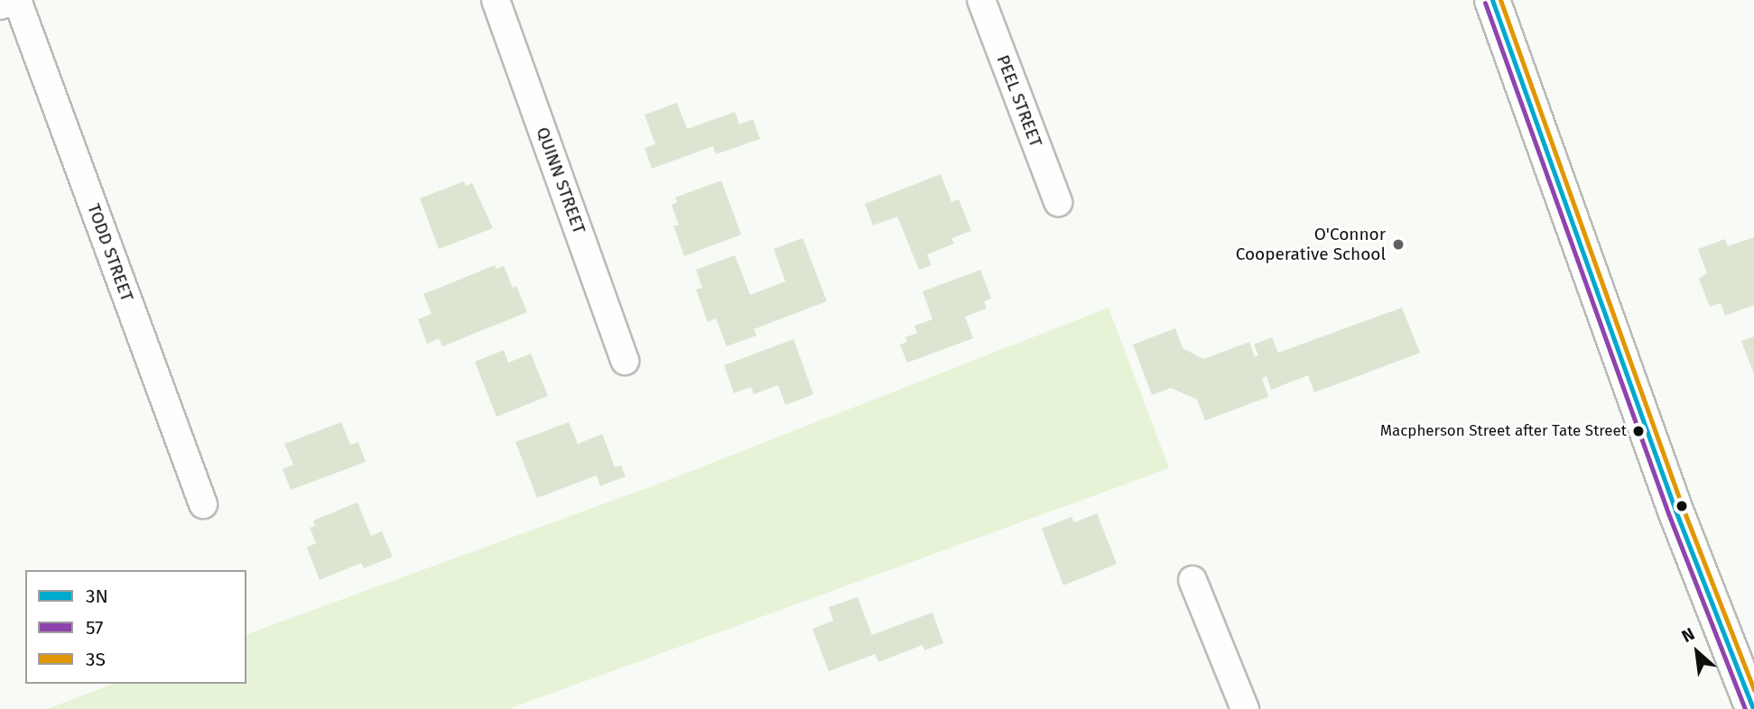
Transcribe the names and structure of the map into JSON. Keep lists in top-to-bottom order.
{
  "streets": {
    "street": ["PEEL STREET", "QUINN STREET", "TODD STREET"]
  },
  "places": ["O'Connor Cooperative School", "Macpherson Street after Tate Street"],
  "lines": ["transit line 3N", "transit line 3S", "transit line 57"],
  "legend": ["3N", "57", "3S"],
  "north": "top left"
}
